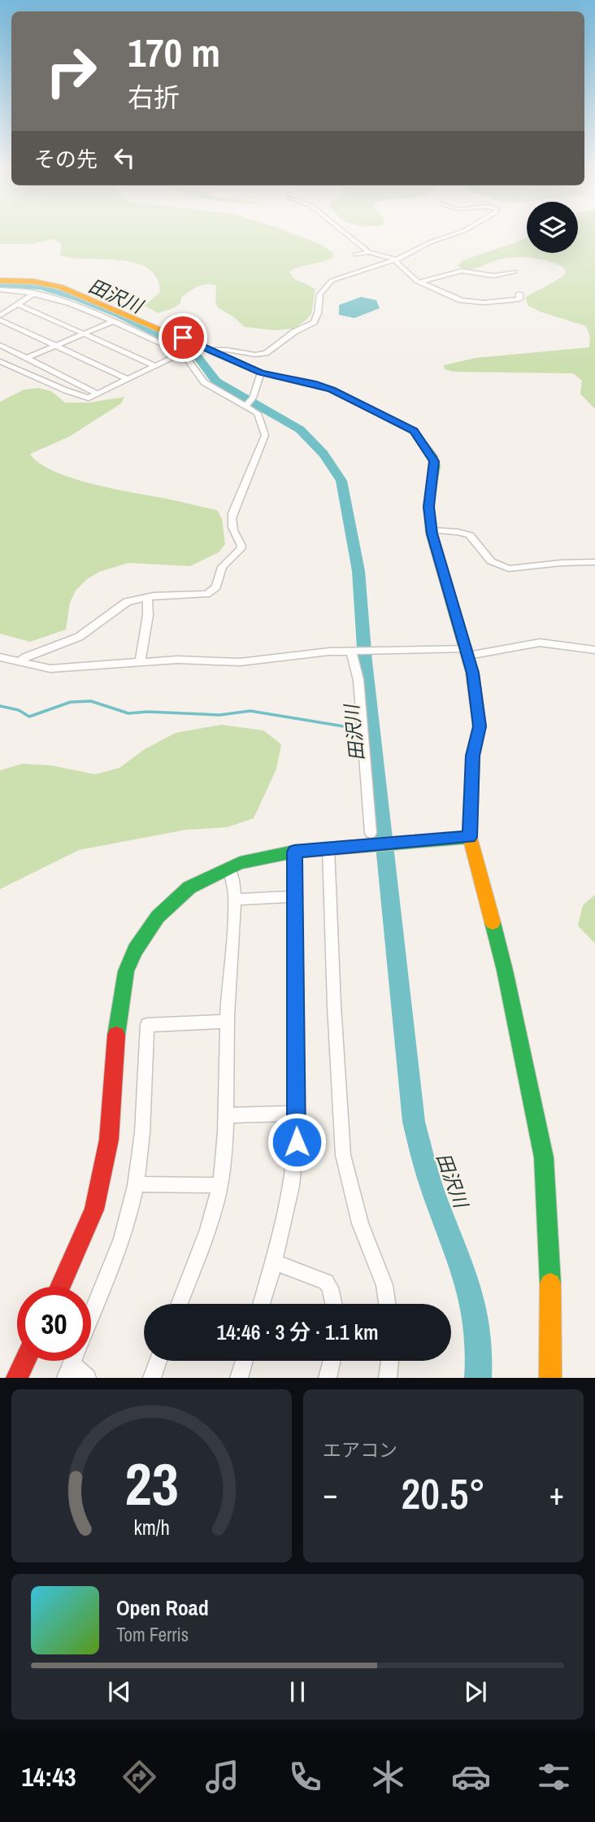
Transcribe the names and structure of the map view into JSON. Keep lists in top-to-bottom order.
{
  "water": ["田沢川"],
  "page": {
    "turn": ["170 m", "右折"],
    "then": "その先",
    "limit": "30",
    "trip": "14:46 · 3 分 · 1.1 km",
    "tile": "エアコン",
    "heat": ["−", "20.5°", "+"],
    "song": ["Open Road", "Tom Ferris"],
    "tabs": "14:43",
    "gauge": ["23", "km/h"]
  }
}
